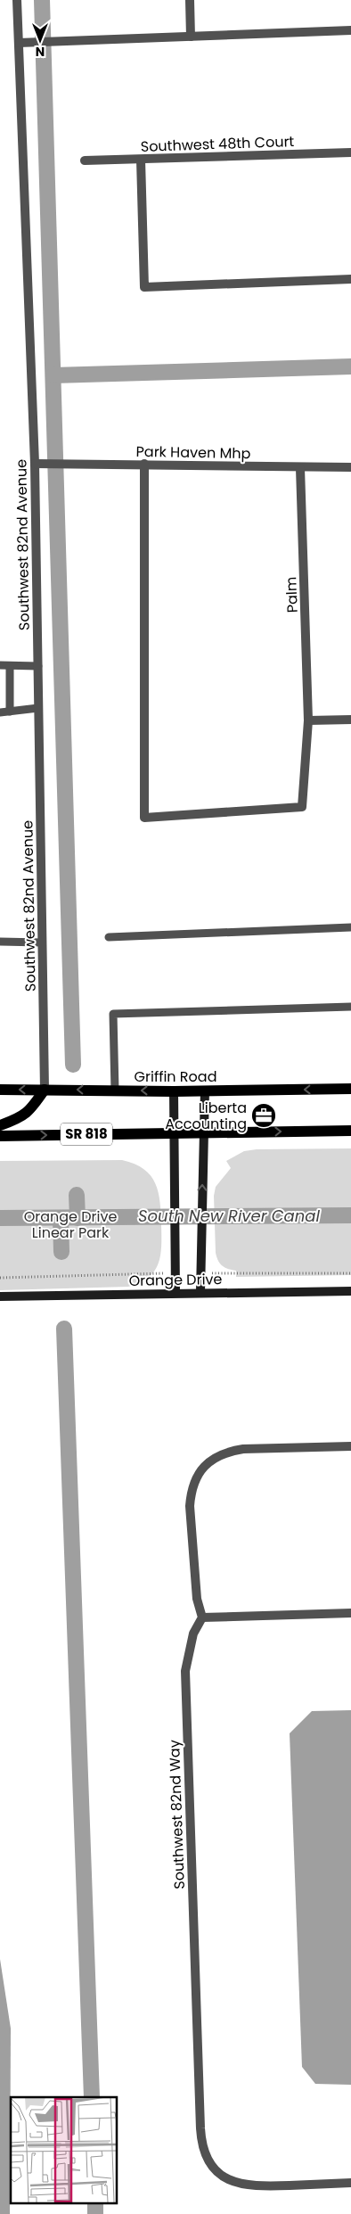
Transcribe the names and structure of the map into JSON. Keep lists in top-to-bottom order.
{
  "streets": {
    "main road": ["Griffin Road", "SR 818"],
    "street": [
      "Southwest 48th Court",
      "Park Haven Mhp",
      "Southwest 82nd Avenue",
      "Palm",
      "Orange Drive",
      "Southwest 82nd Way"
    ]
  },
  "crossings": [
    ["Park Haven Mhp", "Southwest 82nd Avenue"],
    ["Park Haven Mhp", "Palm"],
    ["Southwest 82nd Avenue", "Griffin Road"]
  ],
  "water": ["South New River Canal"],
  "parks": ["Orange Drive Linear Park"],
  "places": {
    "office": ["Liberta Accounting"]
  },
  "north": "bottom"
}
